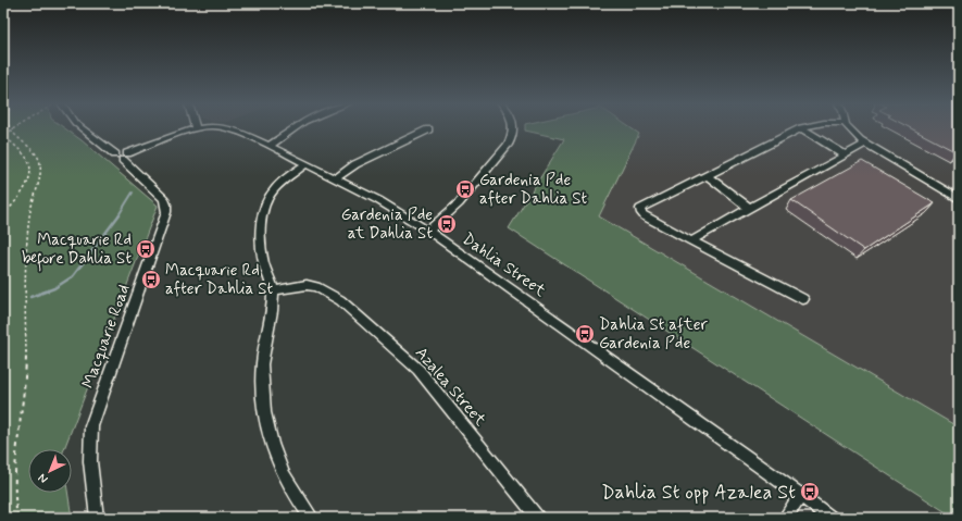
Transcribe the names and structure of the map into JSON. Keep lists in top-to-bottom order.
{
  "streets": {
    "street": ["Dahlia Street", "Macquarie Road", "Azalea Street"]
  },
  "crossings": [
    ["Dahlia Street", "Macquarie Road"]
  ],
  "places": {
    "bus stop": [
      "Gardenia Pde after Dahlia St",
      "Gardenia Pde at Dahlia St",
      "Macquarie Rd before Dahlia St",
      "Macquarie Rd after Dahlia St",
      "Dahlia St after Gardenia Pde",
      "Dahlia St opp Azalea St"
    ]
  },
  "north": "bottom left"
}
